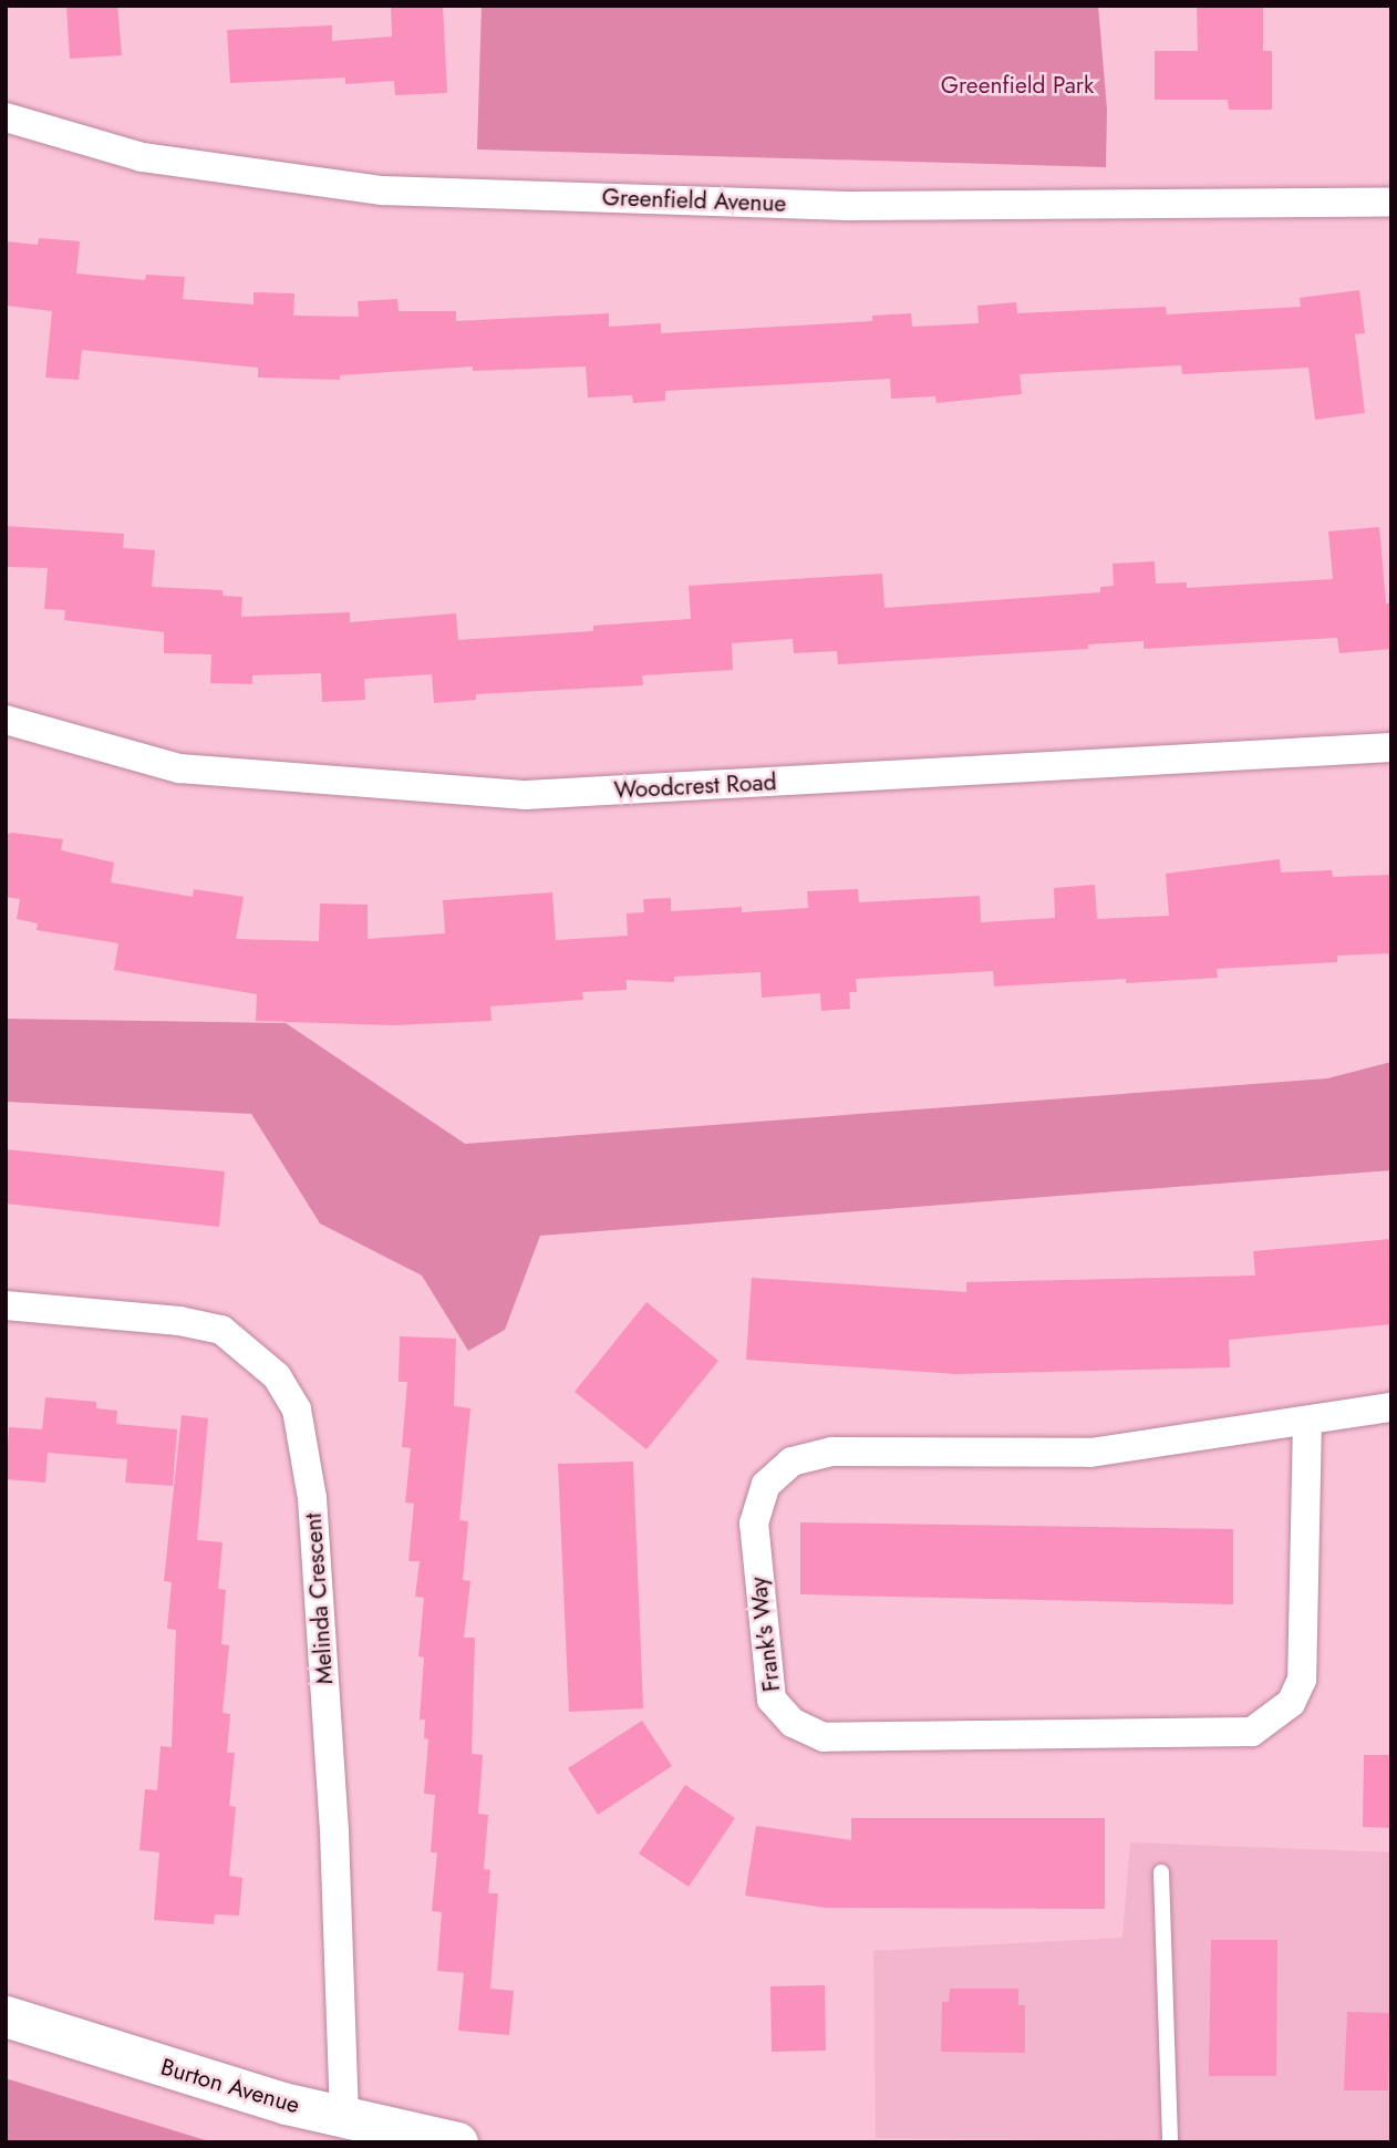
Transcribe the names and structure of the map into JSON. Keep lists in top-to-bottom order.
{
  "streets": {
    "main road": ["Burton Avenue"],
    "street": [
      "Greenfield Avenue",
      "Woodcrest Road",
      "Melinda Crescent",
      "Frank's Way"
    ]
  },
  "crossings": [
    ["Melinda Crescent", "Burton Avenue"]
  ],
  "parks": ["Greenfield Park"]
}
